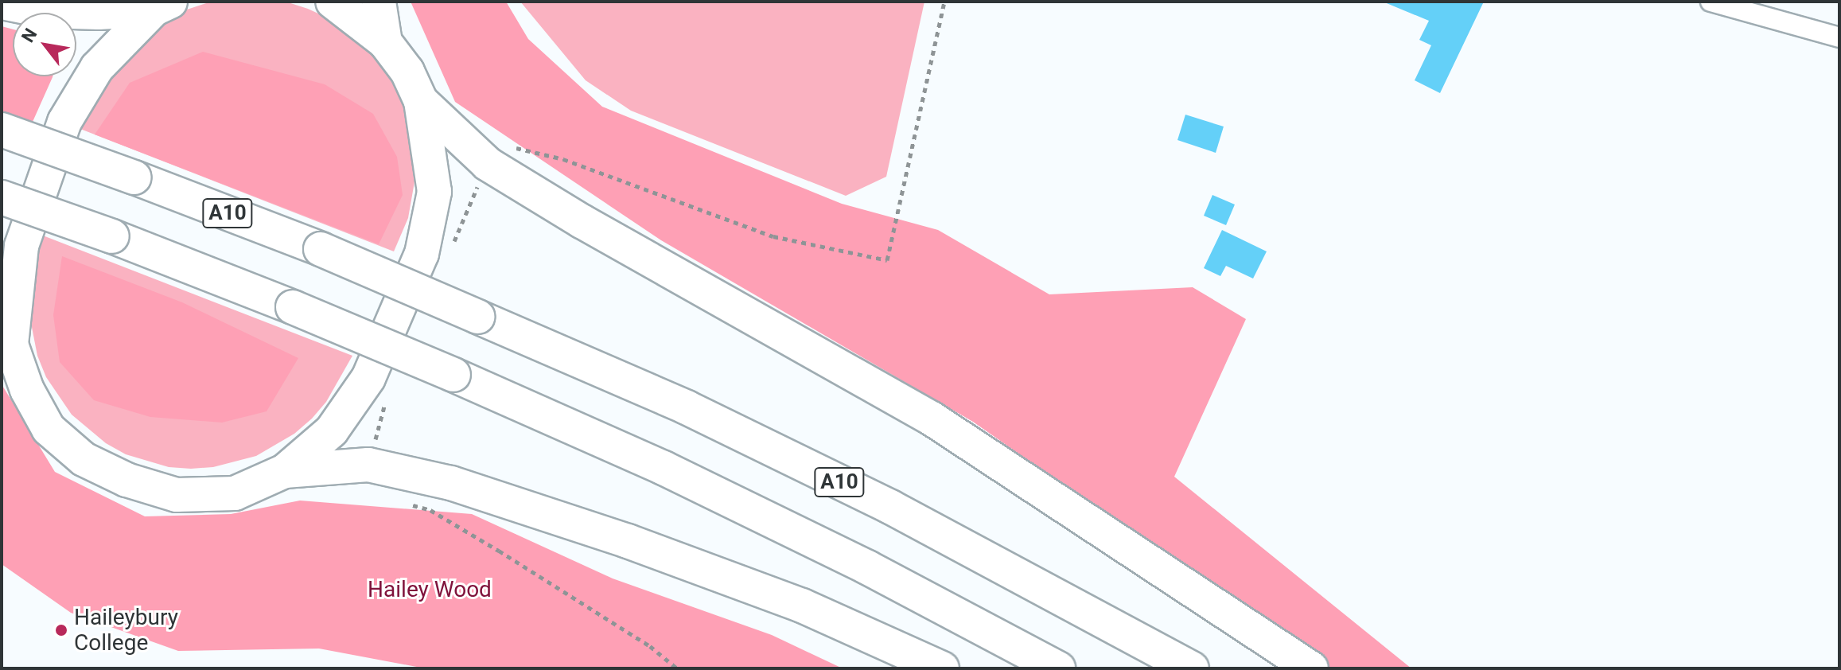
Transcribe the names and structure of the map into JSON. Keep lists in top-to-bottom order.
{
  "streets": {
    "highway": ["A10"]
  },
  "parks": ["Hailey Wood"],
  "places": ["Haileybury College"],
  "north": "top left"
}
